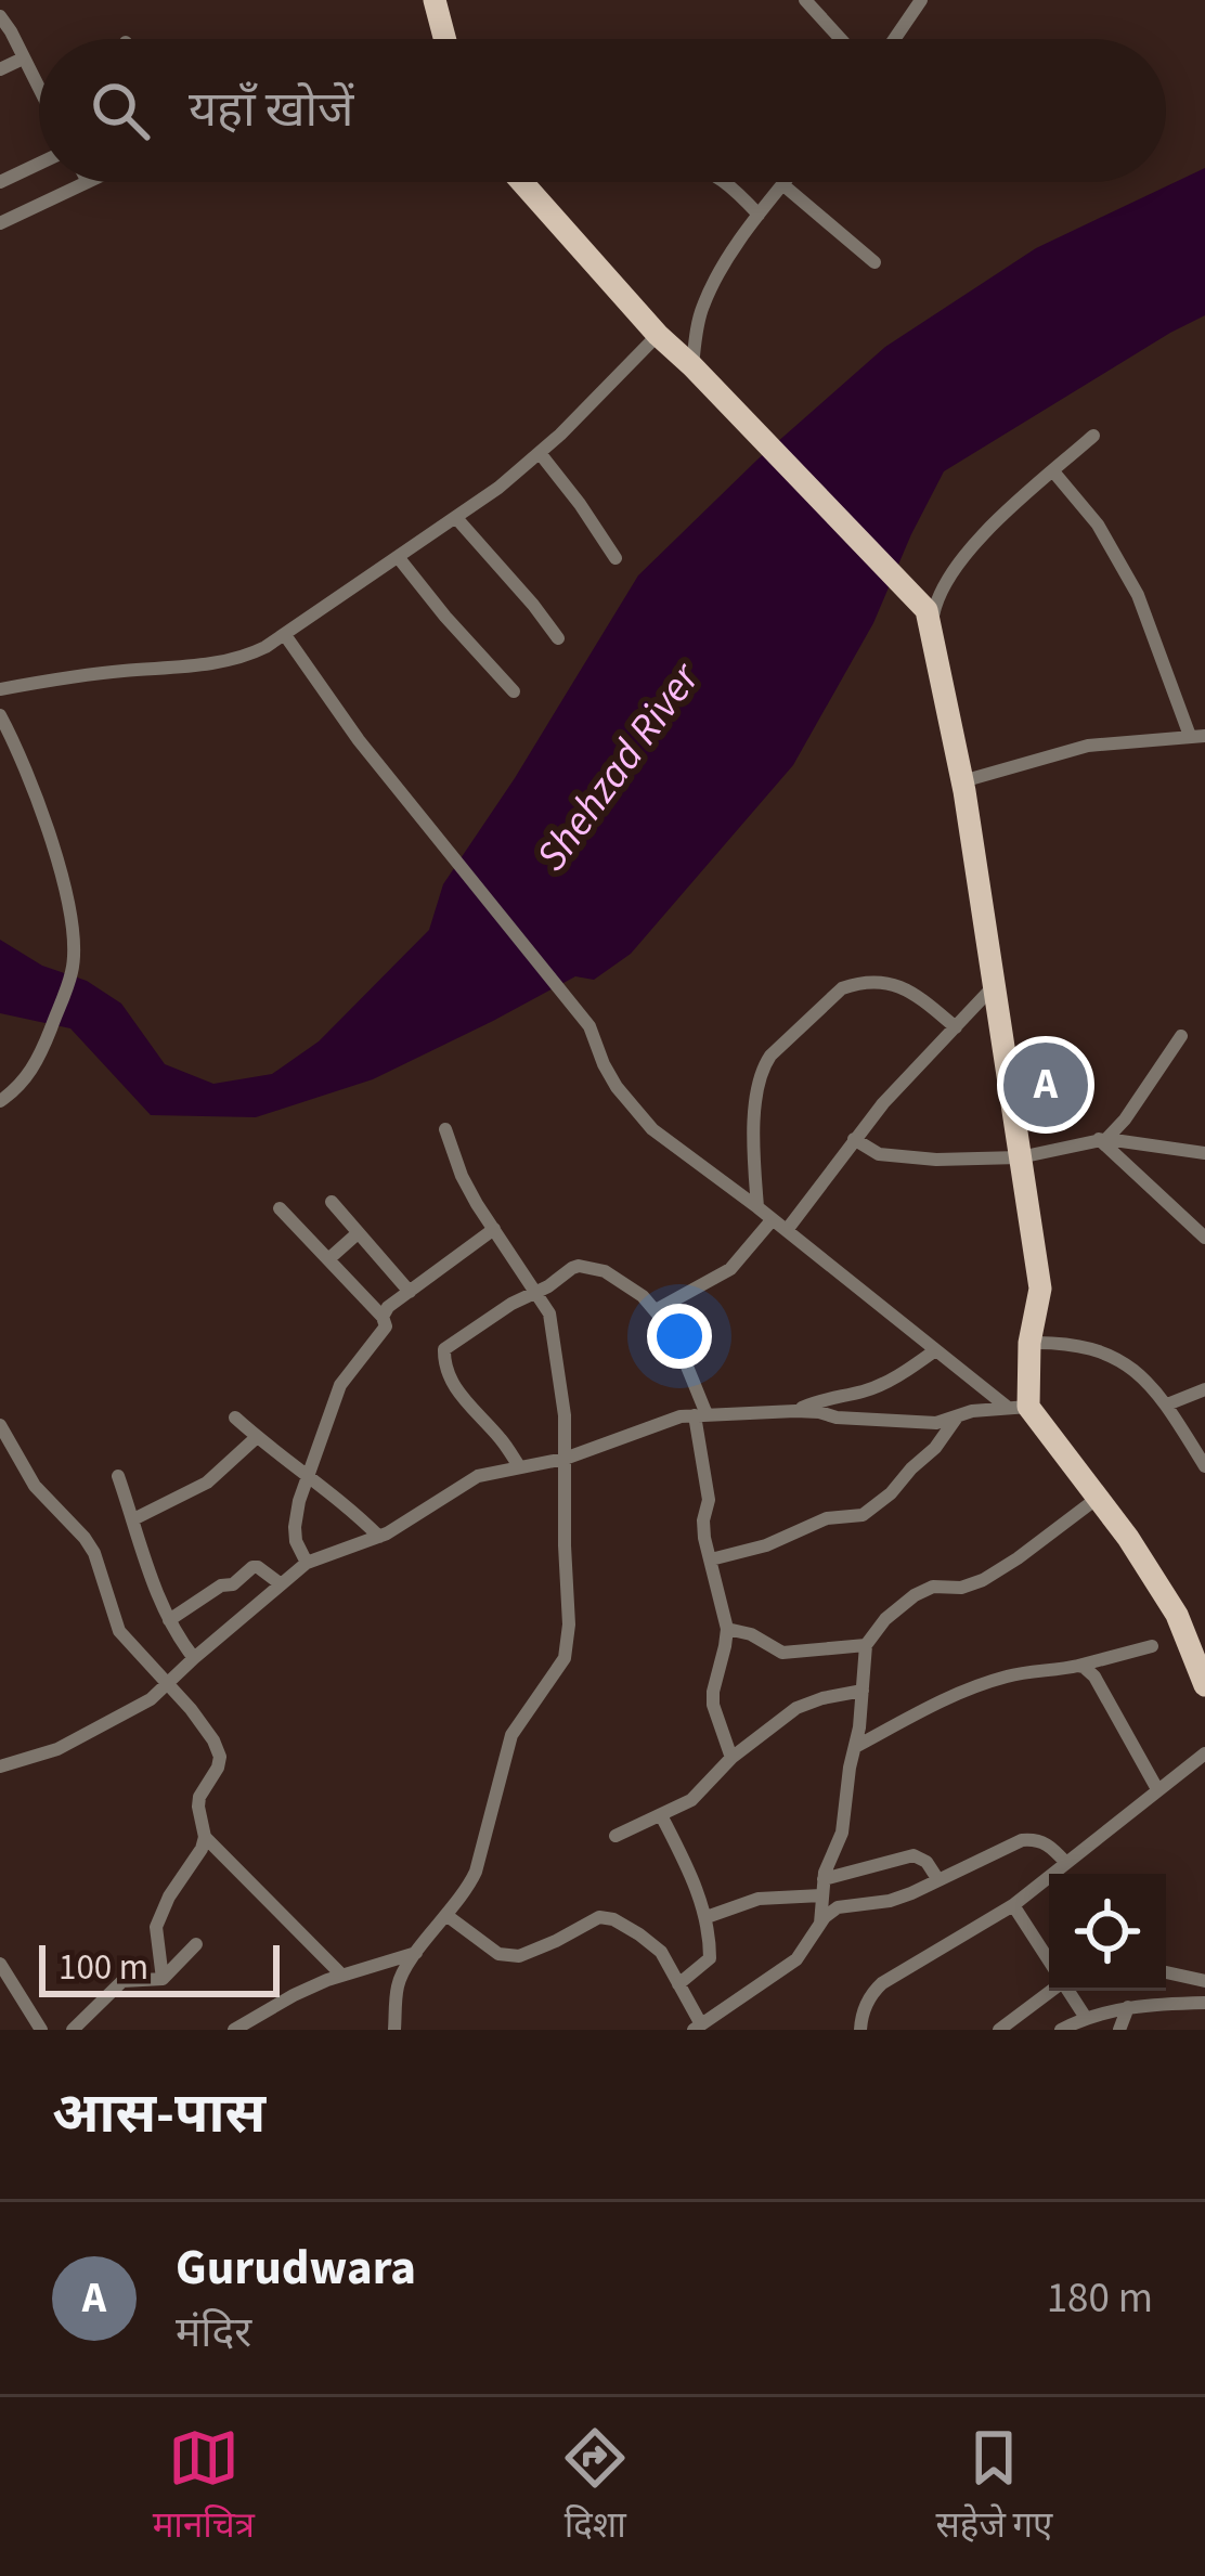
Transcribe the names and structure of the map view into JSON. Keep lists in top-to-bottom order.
{
  "water": ["Shehzad River"],
  "scale_bar": "100 m",
  "page": {
    "search": "यहाँ खोजें",
    "pins": "A",
    "scale": "100 m",
    "heading": "आस-पास",
    "list": [
      {
        "mark": "A",
        "name": "Gurudwara",
        "note": "मंदिर",
        "value": "180 m"
      }
    ],
    "nav": ["मानचित्र", "दिशा", "सहेजे गए"]
  }
}
